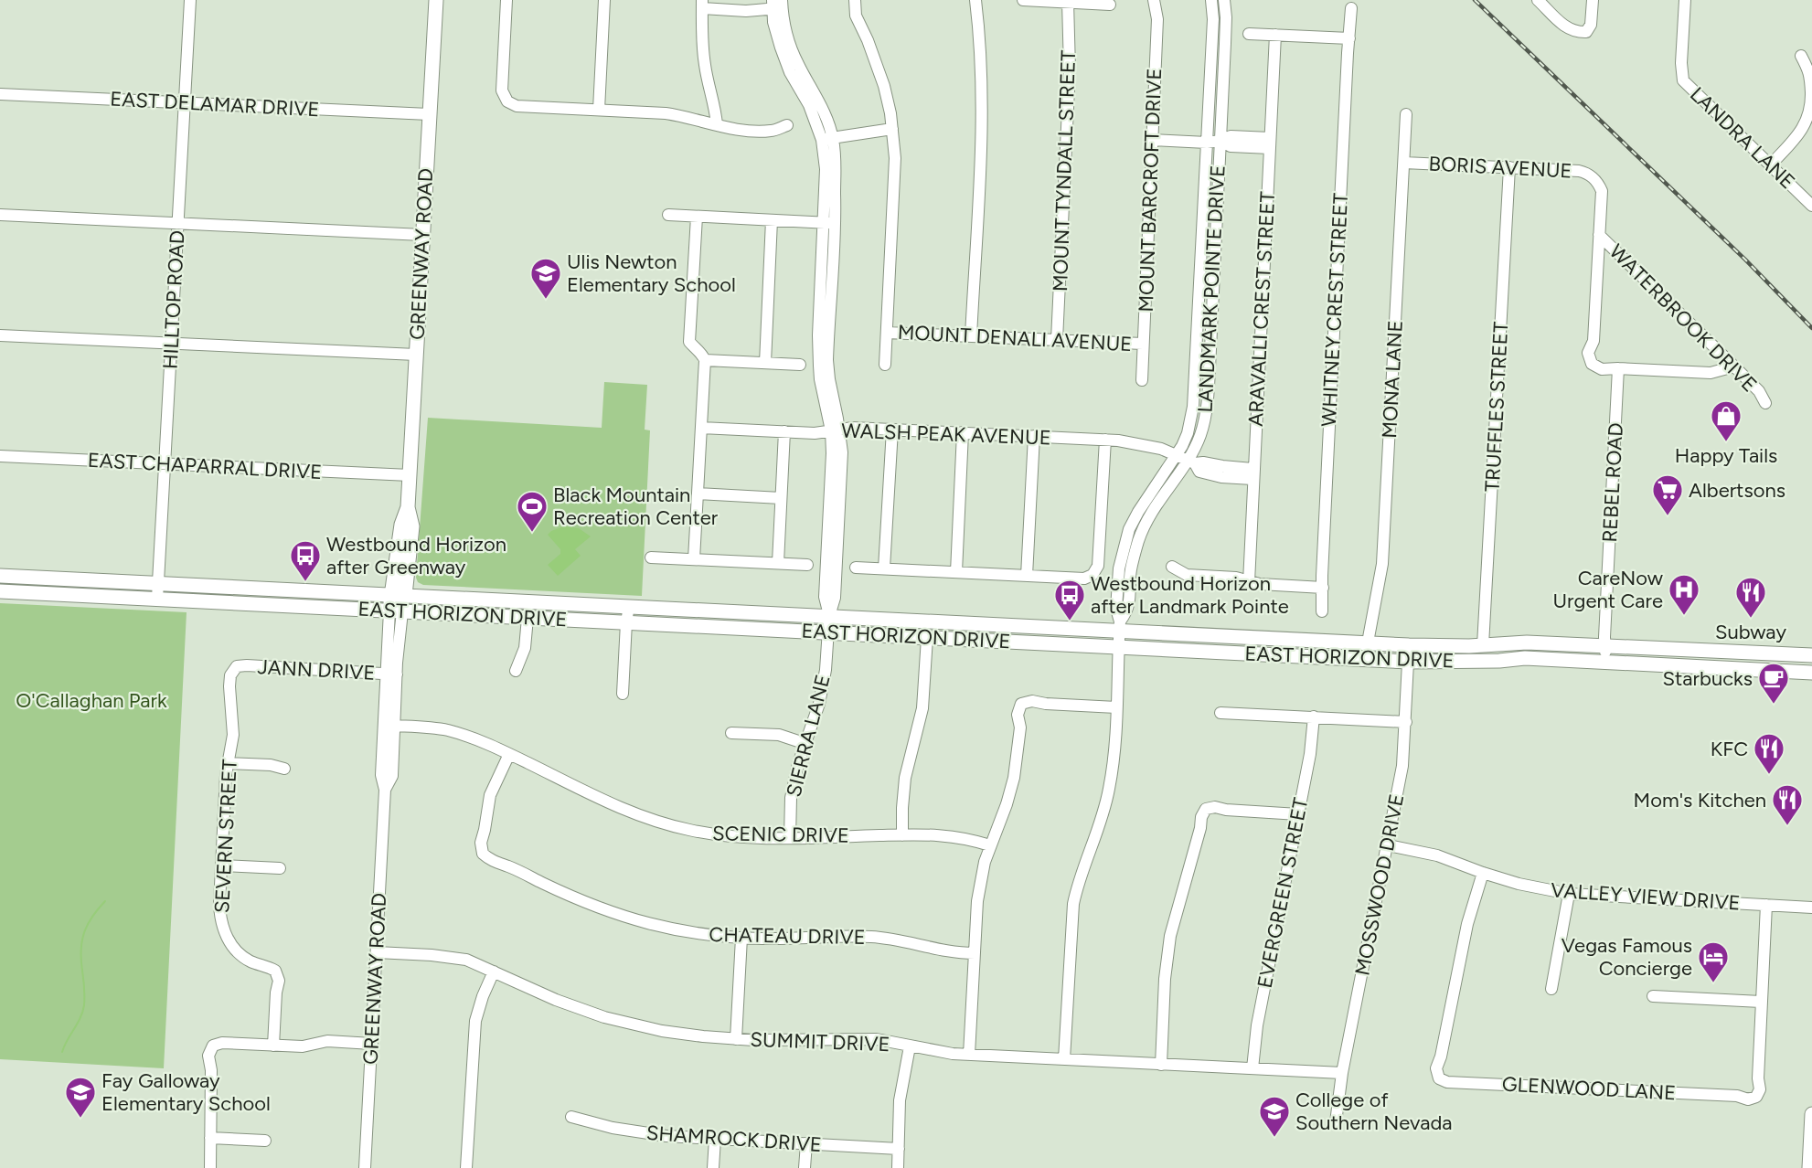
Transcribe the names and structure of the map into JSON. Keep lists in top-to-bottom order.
{
  "streets": {
    "main road": ["GREENWAY ROAD", "EAST HORIZON DRIVE"],
    "street": [
      "EAST DELAMAR DRIVE",
      "LANDRA LANE",
      "BORIS AVENUE",
      "MOUNT TYNDALL STREET",
      "MOUNT BARCROFT DRIVE",
      "LANDMARK POINTE DRIVE",
      "HILLTOP ROAD",
      "ARAVALLI CREST STREET",
      "WHITNEY CREST STREET",
      "WATERBROOK DRIVE",
      "MOUNT DENALI AVENUE",
      "MONA LANE",
      "TRUFFLES STREET",
      "WALSH PEAK AVENUE",
      "EAST CHAPARRAL DRIVE",
      "REBEL ROAD",
      "JANN DRIVE",
      "SIERRA LANE",
      "SCENIC DRIVE",
      "SEVERN STREET",
      "MOSSWOOD DRIVE",
      "EVERGREEN STREET",
      "VALLEY VIEW DRIVE",
      "CHATEAU DRIVE",
      "SUMMIT DRIVE",
      "GLENWOOD LANE",
      "SHAMROCK DRIVE"
    ]
  },
  "crossings": [
    ["EAST DELAMAR DRIVE", "GREENWAY ROAD"],
    ["EAST DELAMAR DRIVE", "HILLTOP ROAD"],
    ["BORIS AVENUE", "WATERBROOK DRIVE"],
    ["BORIS AVENUE", "MONA LANE"],
    ["BORIS AVENUE", "TRUFFLES STREET"],
    ["MOUNT TYNDALL STREET", "MOUNT DENALI AVENUE"],
    ["MOUNT BARCROFT DRIVE", "MOUNT DENALI AVENUE"],
    ["GREENWAY ROAD", "EAST CHAPARRAL DRIVE"],
    ["GREENWAY ROAD", "EAST HORIZON DRIVE"],
    ["GREENWAY ROAD", "JANN DRIVE"],
    ["GREENWAY ROAD", "SCENIC DRIVE"],
    ["GREENWAY ROAD", "SUMMIT DRIVE"],
    ["LANDMARK POINTE DRIVE", "WALSH PEAK AVENUE"],
    ["LANDMARK POINTE DRIVE", "EAST HORIZON DRIVE"],
    ["LANDMARK POINTE DRIVE", "SUMMIT DRIVE"],
    ["HILLTOP ROAD", "EAST CHAPARRAL DRIVE"],
    ["HILLTOP ROAD", "EAST HORIZON DRIVE"],
    ["ARAVALLI CREST STREET", "WALSH PEAK AVENUE"],
    ["MONA LANE", "EAST HORIZON DRIVE"],
    ["TRUFFLES STREET", "EAST HORIZON DRIVE"],
    ["REBEL ROAD", "EAST HORIZON DRIVE"],
    ["EAST HORIZON DRIVE", "SIERRA LANE"],
    ["EAST HORIZON DRIVE", "MOSSWOOD DRIVE"],
    ["JANN DRIVE", "SEVERN STREET"],
    ["SIERRA LANE", "SCENIC DRIVE"],
    ["SCENIC DRIVE", "CHATEAU DRIVE"],
    ["MOSSWOOD DRIVE", "VALLEY VIEW DRIVE"],
    ["MOSSWOOD DRIVE", "SUMMIT DRIVE"],
    ["EVERGREEN STREET", "SUMMIT DRIVE"],
    ["VALLEY VIEW DRIVE", "GLENWOOD LANE"]
  ],
  "parks": ["O'Callaghan Park"],
  "places": {
    "school or university": ["Ulis Newton Elementary School", "Fay Galloway Elementary School", "College of Southern Nevada"],
    "shop": ["Happy Tails"],
    "supermarket": ["Albertsons"],
    "sports": ["Black Mountain Recreation Center"],
    "bus stop": ["Westbound Horizon after Greenway", "Westbound Horizon after Landmark Pointe"],
    "hospital": ["CareNow Urgent Care"],
    "restaurant": ["Subway", "KFC", "Mom's Kitchen"],
    "cafe": ["Starbucks"],
    "hotel": ["Vegas Famous Concierge"]
  }
}
